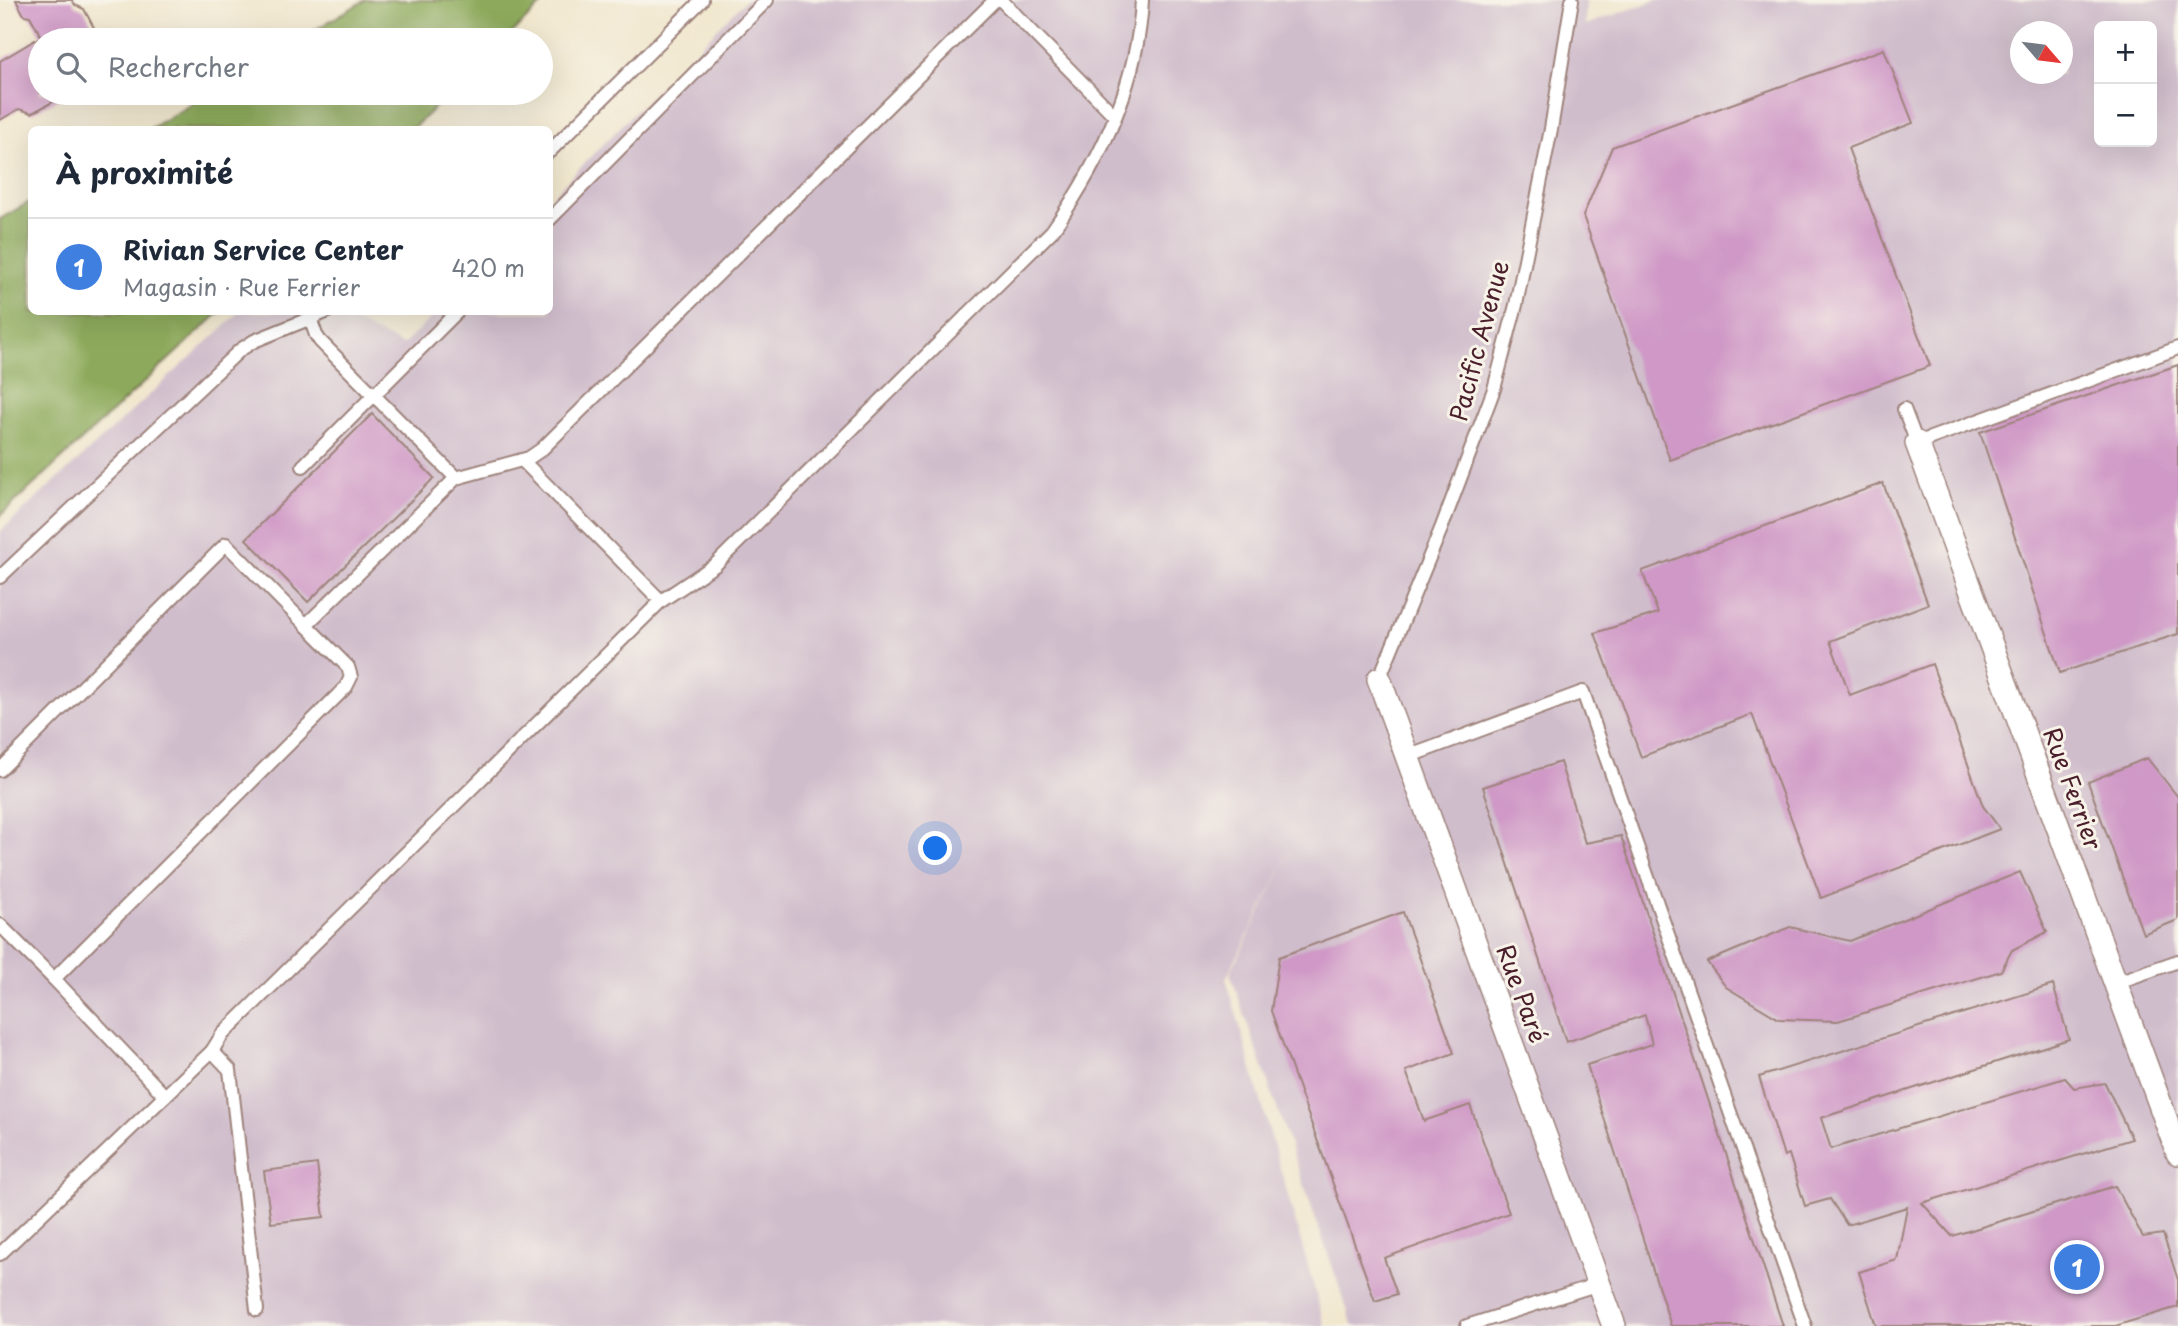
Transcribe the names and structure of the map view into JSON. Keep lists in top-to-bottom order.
{
  "streets": {
    "street": ["Rue Ferrier", "Rue Paré"],
    "lane": ["Pacific Avenue"]
  },
  "crossings": [
    ["Pacific Avenue", "Rue Paré"]
  ],
  "north": "bottom right",
  "page": {
    "map_buttons": ["+", "−"],
    "search": "Rechercher",
    "heading": "À proximité",
    "list": [
      {
        "mark": "1",
        "name": "Rivian Service Center",
        "note": "Magasin · Rue Ferrier",
        "value": "420 m"
      }
    ],
    "pins": "1"
  }
}
